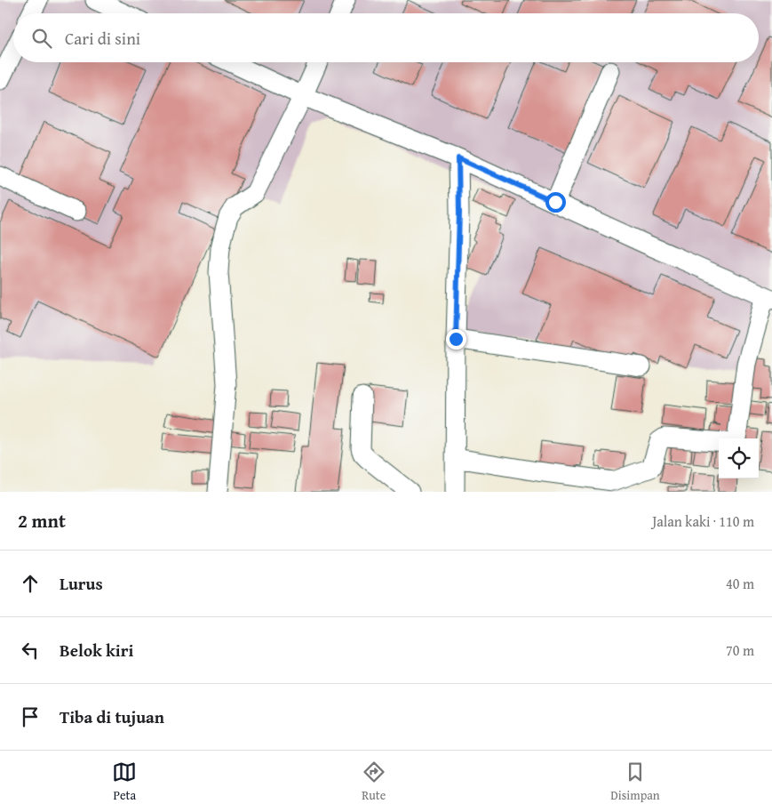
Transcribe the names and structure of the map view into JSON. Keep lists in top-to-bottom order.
{
  "page": {
    "search": "Cari di sini",
    "heading": ["2 mnt", "Jalan kaki · 110 m"],
    "list": [
      ["Lurus", "40 m"],
      ["Belok kiri", "70 m"],
      "Tiba di tujuan"
    ],
    "nav": ["Peta", "Rute", "Disimpan"]
  }
}
